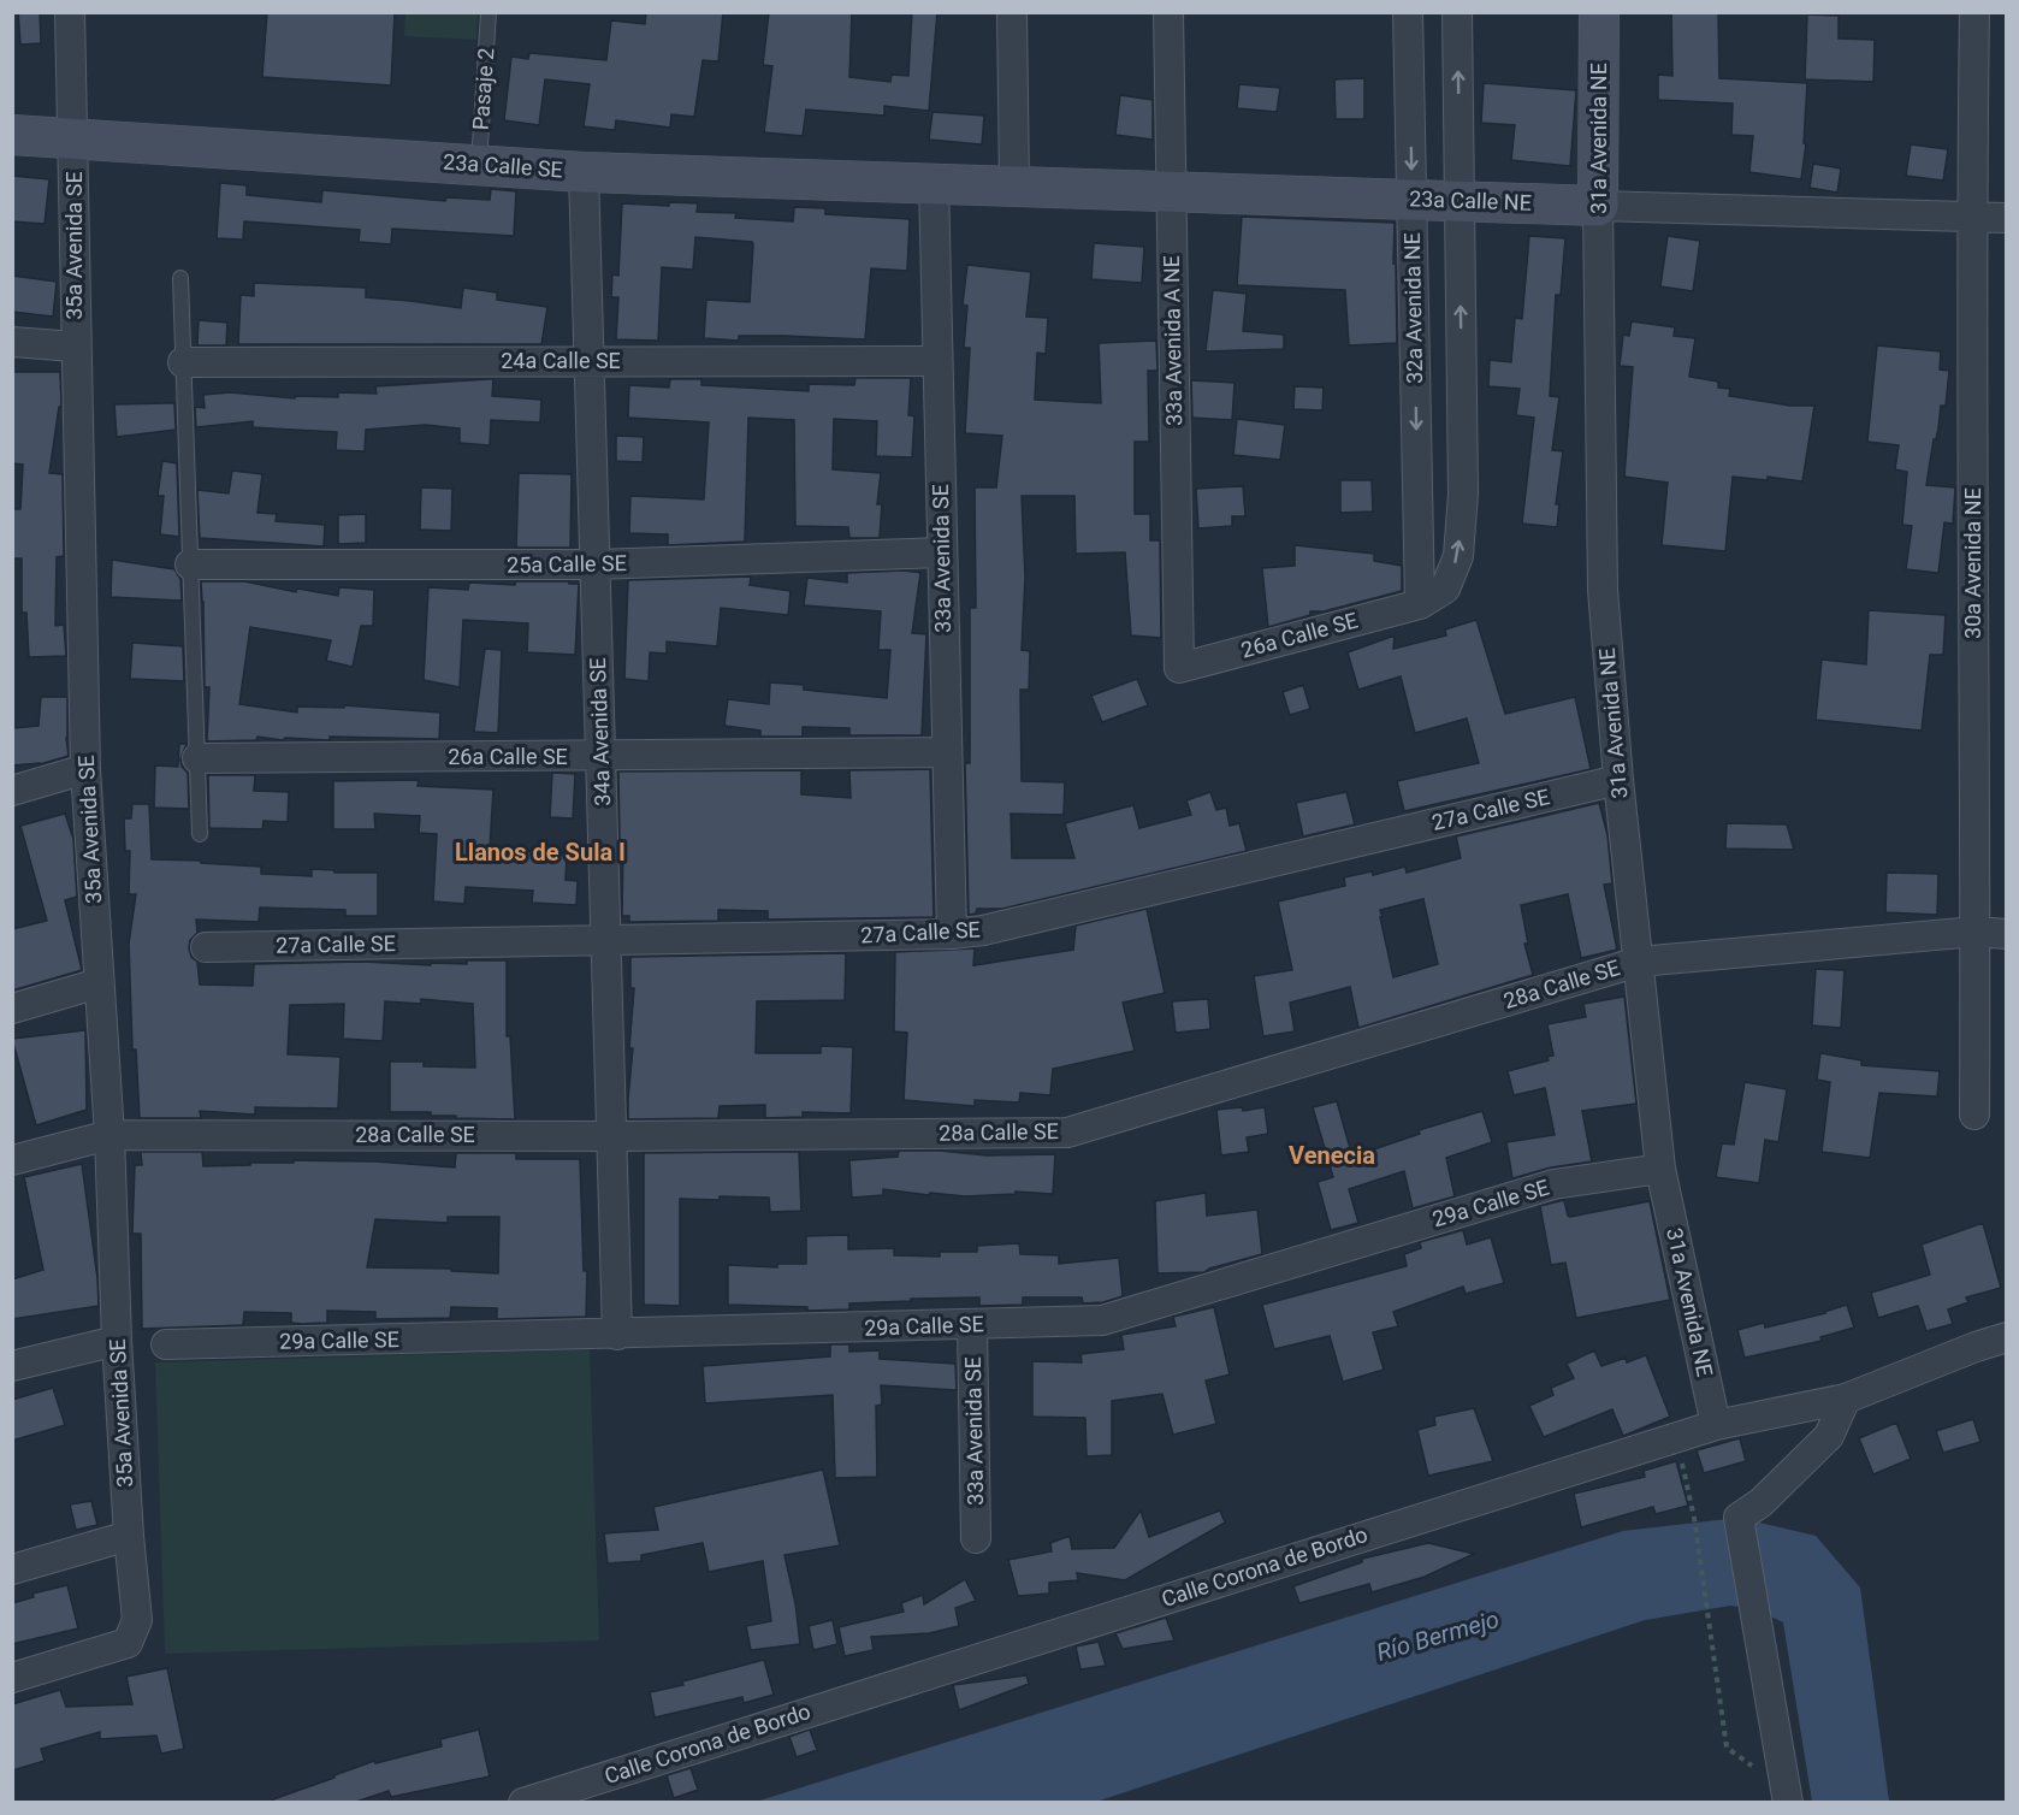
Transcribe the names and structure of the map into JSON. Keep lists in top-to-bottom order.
{
  "streets": {
    "street": [
      "31a Avenida NE",
      "23a Calle SE",
      "23a Calle NE",
      "35a Avenida SE",
      "32a Avenida NE",
      "33a Avenida A NE",
      "24a Calle SE",
      "33a Avenida SE",
      "30a Avenida NE",
      "25a Calle SE",
      "26a Calle SE",
      "34a Avenida SE",
      "27a Calle SE",
      "28a Calle SE",
      "29a Calle SE",
      "Calle Corona de Bordo"
    ],
    "lane": ["Pasaje 2"]
  },
  "crossings": [
    ["Pasaje 2", "23a Calle SE"],
    ["31a Avenida NE", "23a Calle NE"],
    ["31a Avenida NE", "27a Calle SE"],
    ["31a Avenida NE", "28a Calle SE"],
    ["31a Avenida NE", "29a Calle SE"],
    ["31a Avenida NE", "Calle Corona de Bordo"],
    ["23a Calle SE", "23a Calle NE"],
    ["23a Calle SE", "35a Avenida SE"],
    ["23a Calle SE", "33a Avenida SE"],
    ["23a Calle SE", "34a Avenida SE"],
    ["23a Calle NE", "32a Avenida NE"],
    ["23a Calle NE", "33a Avenida A NE"],
    ["23a Calle NE", "33a Avenida SE"],
    ["23a Calle NE", "30a Avenida NE"],
    ["35a Avenida SE", "28a Calle SE"],
    ["32a Avenida NE", "26a Calle SE"],
    ["33a Avenida A NE", "26a Calle SE"],
    ["24a Calle SE", "33a Avenida SE"],
    ["24a Calle SE", "34a Avenida SE"],
    ["33a Avenida SE", "25a Calle SE"],
    ["33a Avenida SE", "26a Calle SE"],
    ["33a Avenida SE", "27a Calle SE"],
    ["33a Avenida SE", "29a Calle SE"],
    ["30a Avenida NE", "28a Calle SE"],
    ["25a Calle SE", "34a Avenida SE"],
    ["26a Calle SE", "34a Avenida SE"],
    ["34a Avenida SE", "27a Calle SE"],
    ["34a Avenida SE", "28a Calle SE"],
    ["34a Avenida SE", "29a Calle SE"]
  ],
  "districts": ["Llanos de Sula I", "Venecia"],
  "water": ["Río Bermejo"]
}
